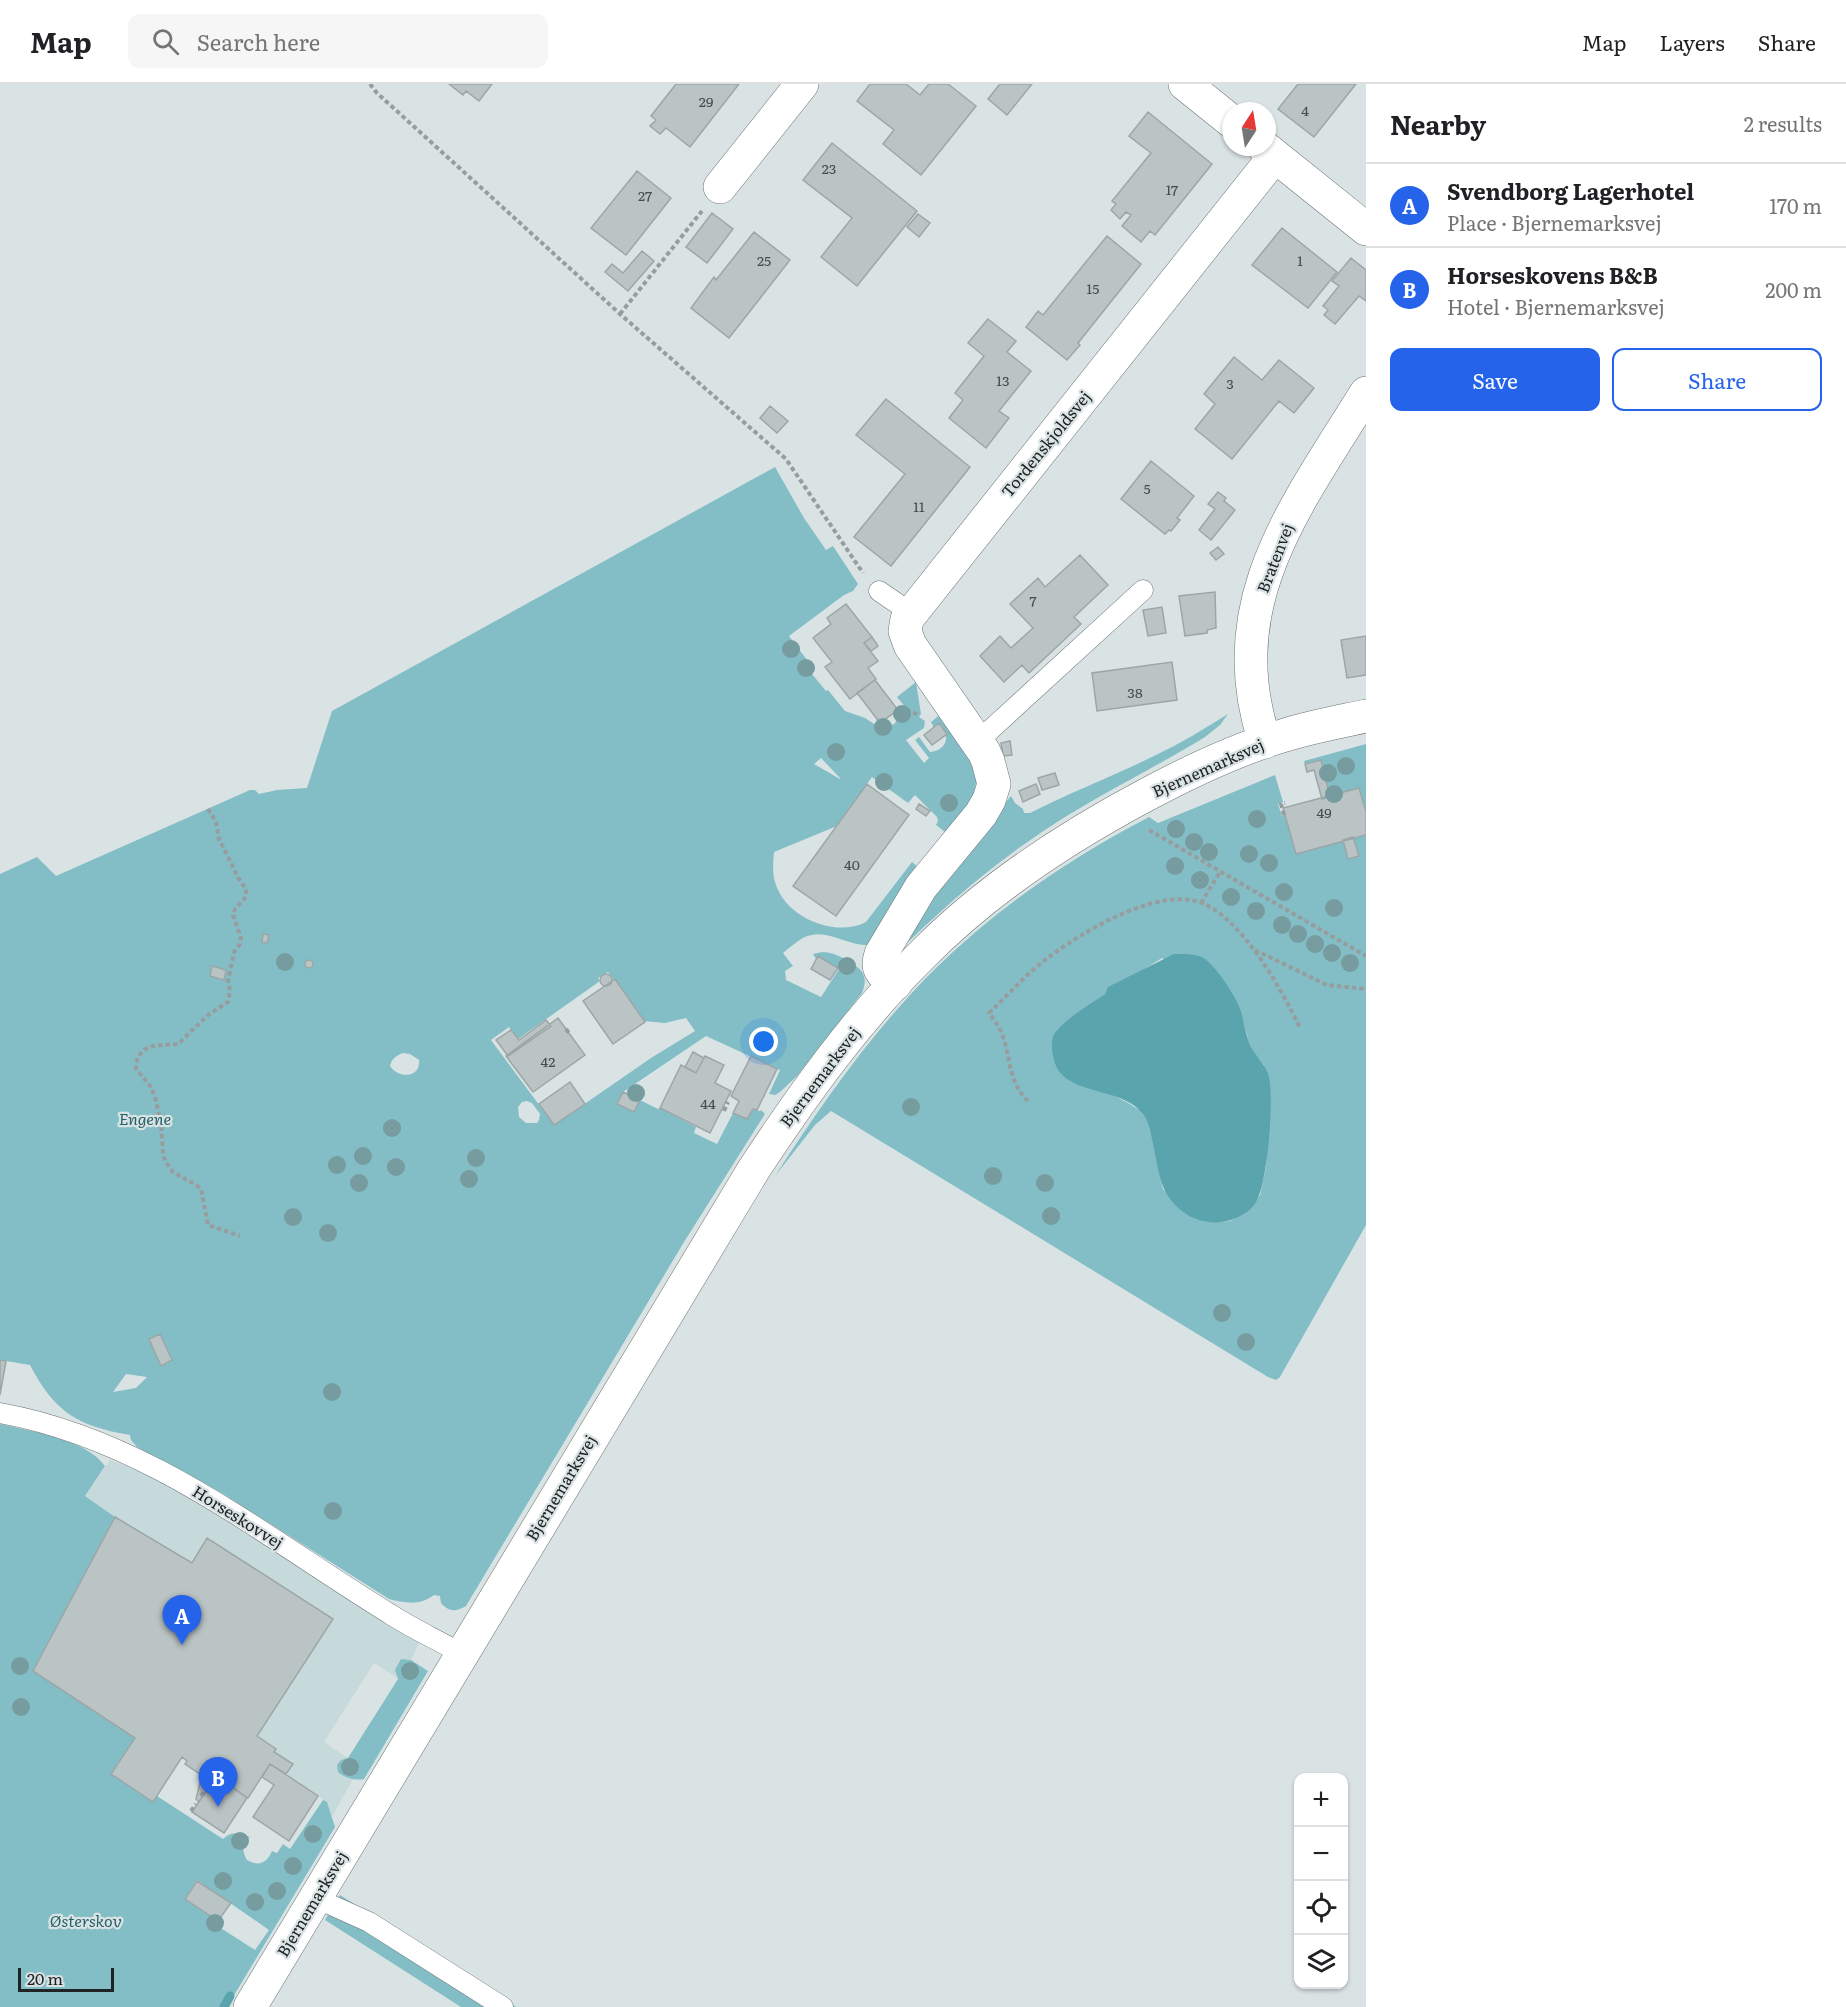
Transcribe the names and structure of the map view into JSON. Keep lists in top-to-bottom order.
{
  "streets": {
    "street": ["Tordenskjoldsvej", "Bratenvej", "Bjernemarksvej"],
    "lane": ["Horseskovvej"]
  },
  "crossings": [
    ["Bratenvej", "Bjernemarksvej"],
    ["Bjernemarksvej", "Horseskovvej"]
  ],
  "parks": ["Engene", "Østerskov"],
  "house_numbers": [
    "29",
    "4",
    "23",
    "17",
    "27",
    "25",
    "1",
    "15",
    "13",
    "3",
    "5",
    "11",
    "7",
    "38",
    "49",
    "40",
    "42",
    "44"
  ],
  "scale_bar": "20 m",
  "north": "top",
  "page": {
    "header": "Map",
    "search": "Search here",
    "nav": ["Map", "Layers", "Share"],
    "heading": ["Nearby", "2 results"],
    "list": [
      {
        "mark": "A",
        "name": "Svendborg Lagerhotel",
        "note": "Place · Bjernemarksvej",
        "value": "170 m"
      },
      {
        "mark": "B",
        "name": "Horseskovens B&B",
        "note": "Hotel · Bjernemarksvej",
        "value": "200 m"
      }
    ],
    "buttons": ["Save", "Share"],
    "pins": ["A", "B"],
    "map_buttons": ["+", "−"],
    "scale": "20 m"
  }
}
